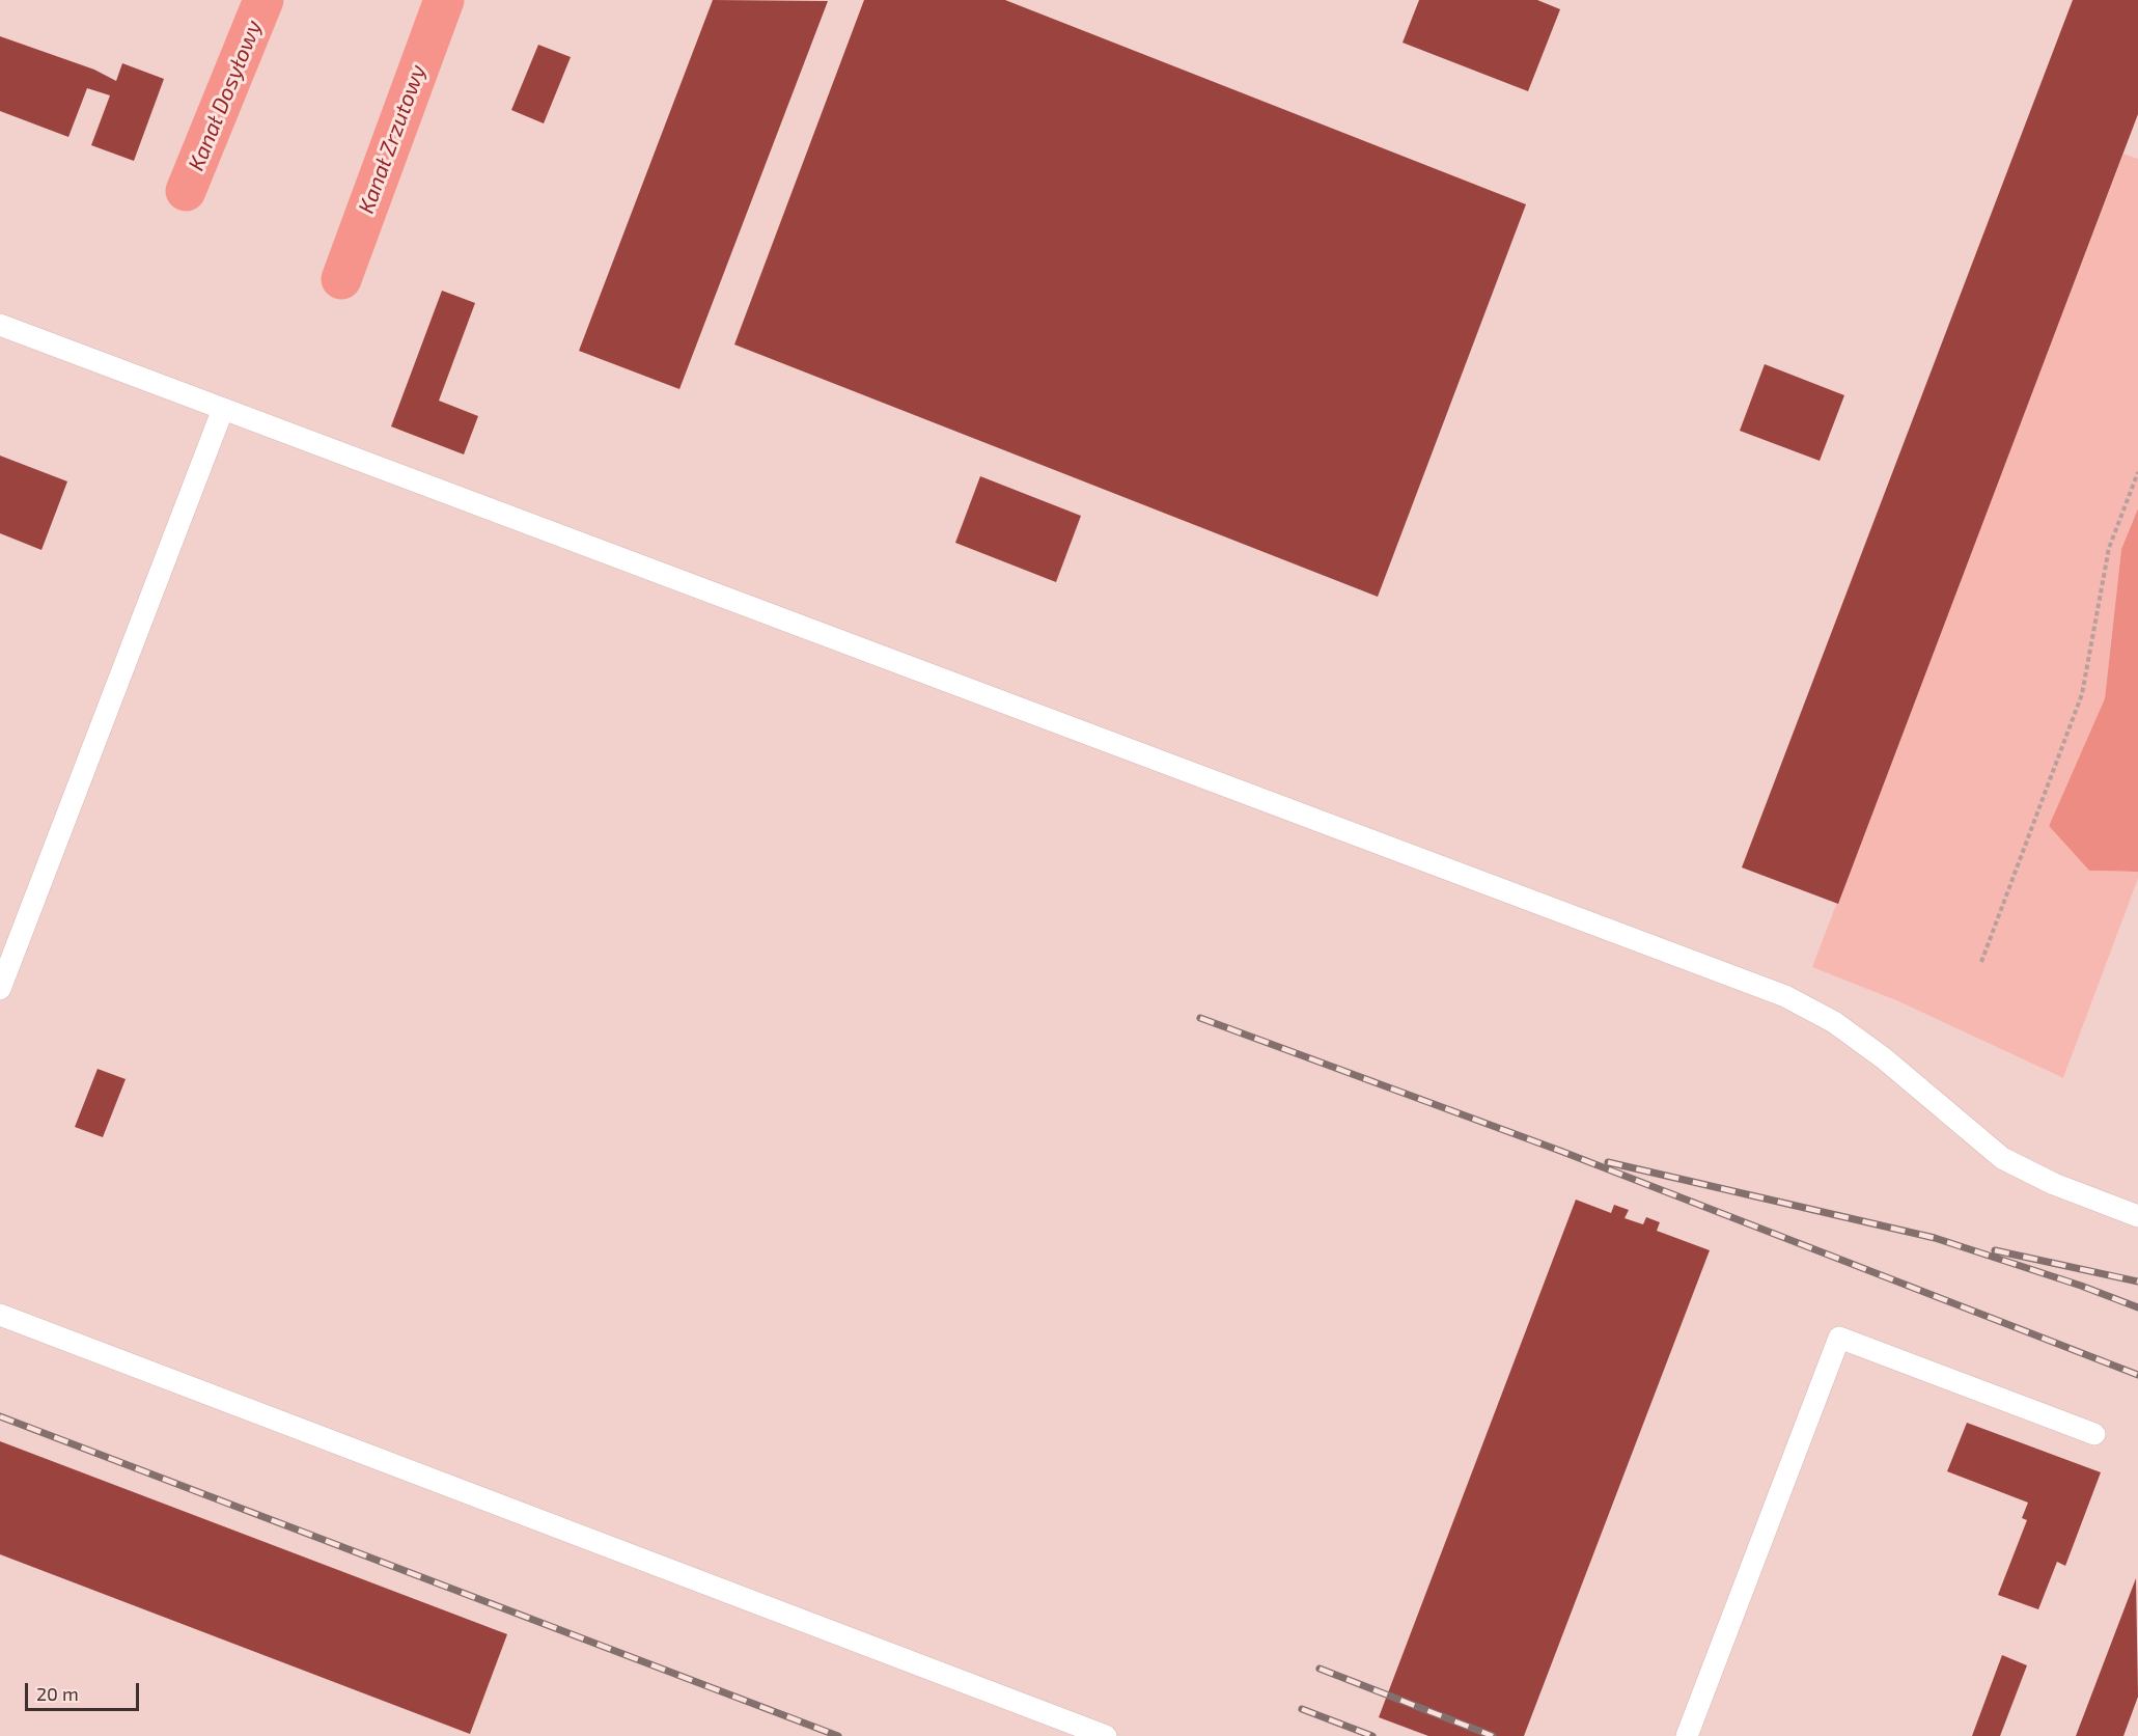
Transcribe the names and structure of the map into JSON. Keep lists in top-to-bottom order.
{
  "water": ["Kanał Dosyłowy", "Kanał Zrzutowy"],
  "scale_bar": "20 m"
}
